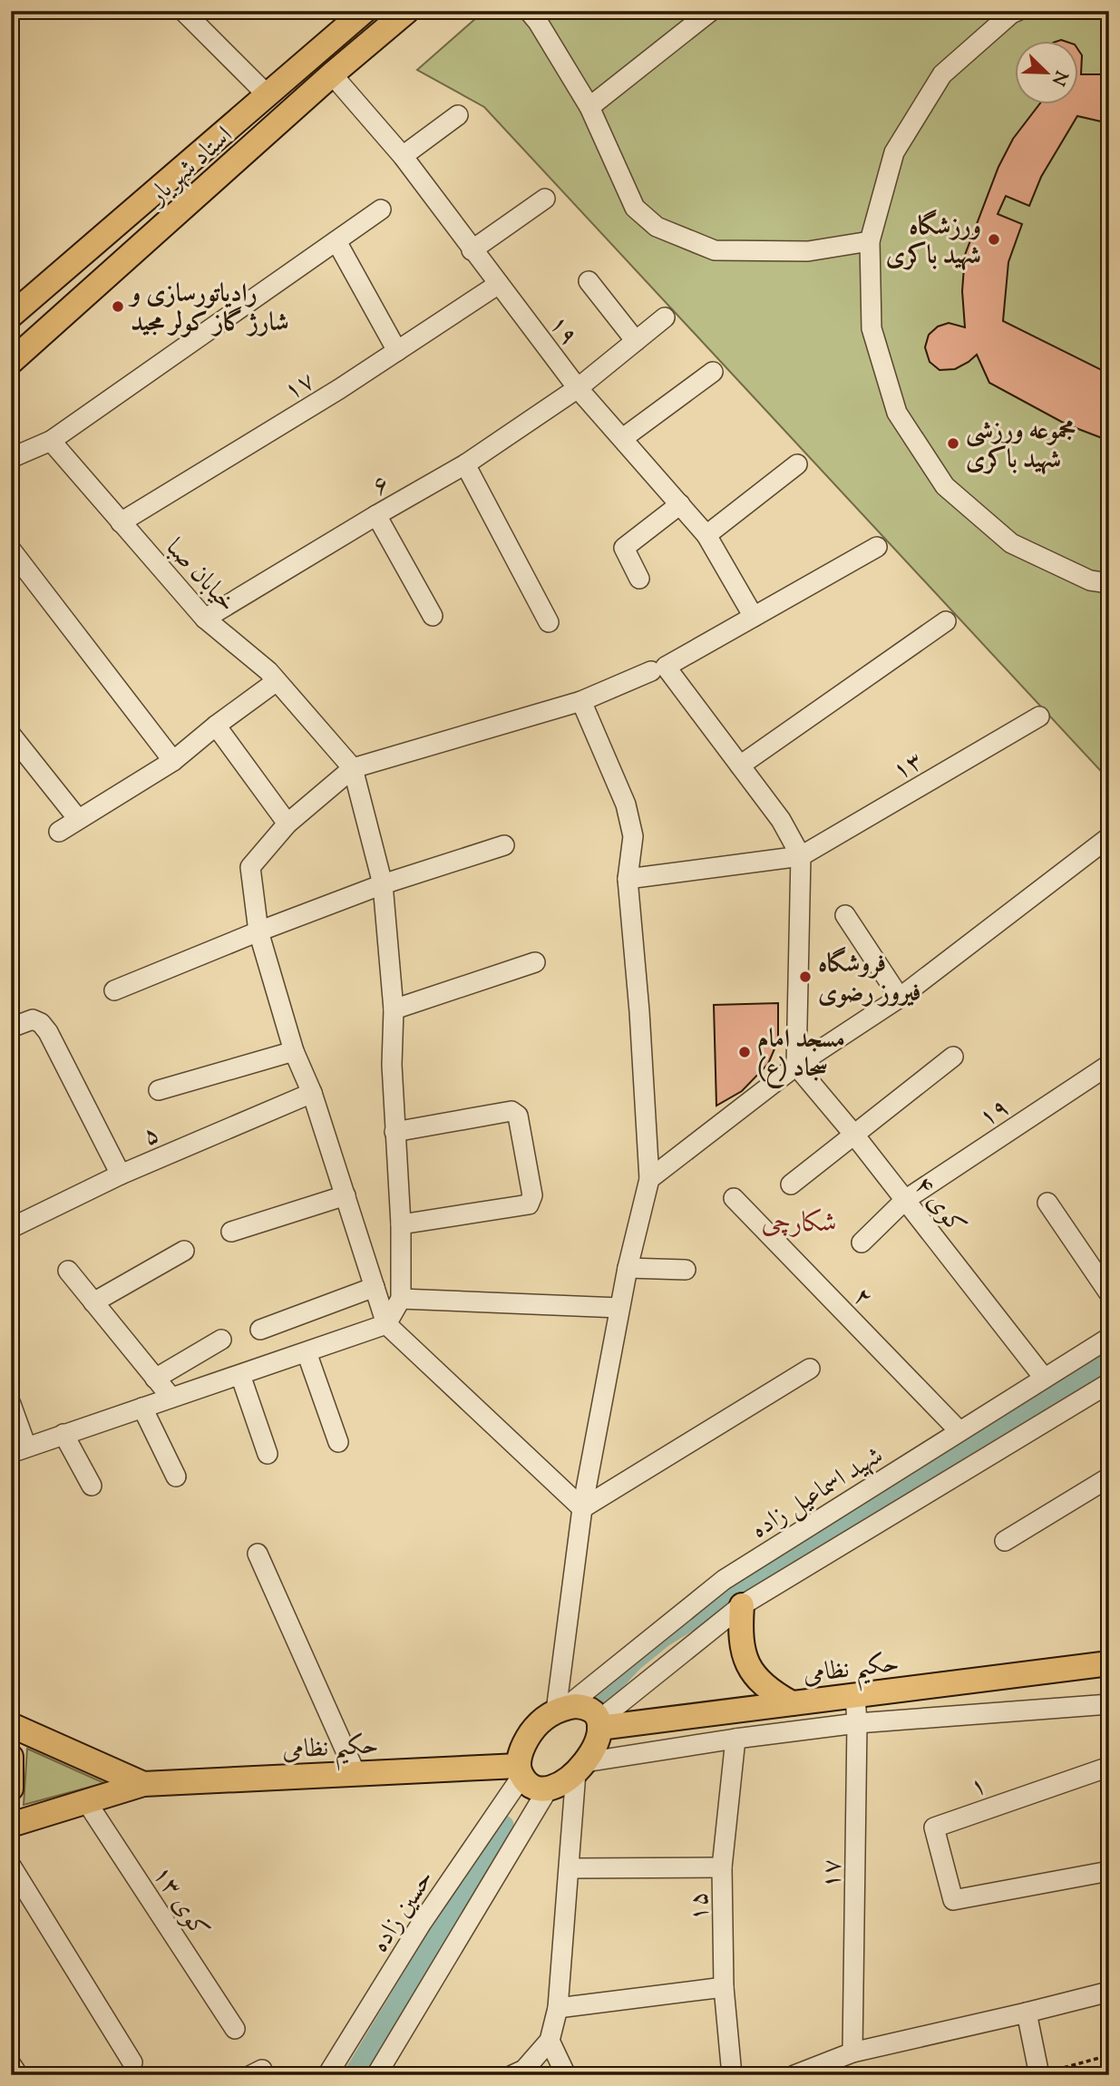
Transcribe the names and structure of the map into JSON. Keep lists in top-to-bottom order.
{
  "streets": {
    "main road": ["استاد شهریار", "حکیم نظامی"],
    "street": [
      "۱۹",
      "۱۷",
      "۶",
      "خیابان صبا",
      "۱۳",
      "۵",
      "کوی ۴",
      "۲",
      "شهید اسماعیل زاده",
      "۱",
      "کوی ۱۳",
      "۱۵",
      "حسین زاده"
    ]
  },
  "crossings": [
    ["استاد شهریار", "۱۹"],
    ["۱۹", "۱۷"],
    ["۱۹", "۶"],
    ["۱۹", "کوی ۴"],
    ["۱۷", "خیابان صبا"],
    ["۱۷", "حکیم نظامی"],
    ["۶", "خیابان صبا"],
    ["کوی ۴", "شهید اسماعیل زاده"],
    ["۲", "شهید اسماعیل زاده"],
    ["شهید اسماعیل زاده", "حکیم نظامی"],
    ["شهید اسماعیل زاده", "حسین زاده"],
    ["حکیم نظامی", "کوی ۱۳"],
    ["حکیم نظامی", "حسین زاده"]
  ],
  "districts": ["شکارچی"],
  "places": [
    "ورزشگاه شهید باکری",
    "رادیاتورسازی و شارژ گاز کولر مجید",
    "مجموعه ورزشی شهید باکری",
    "فروشگاه فیروز رضوی",
    "مسجد امام سجاد (ع)"
  ],
  "north": "bottom right"
}
